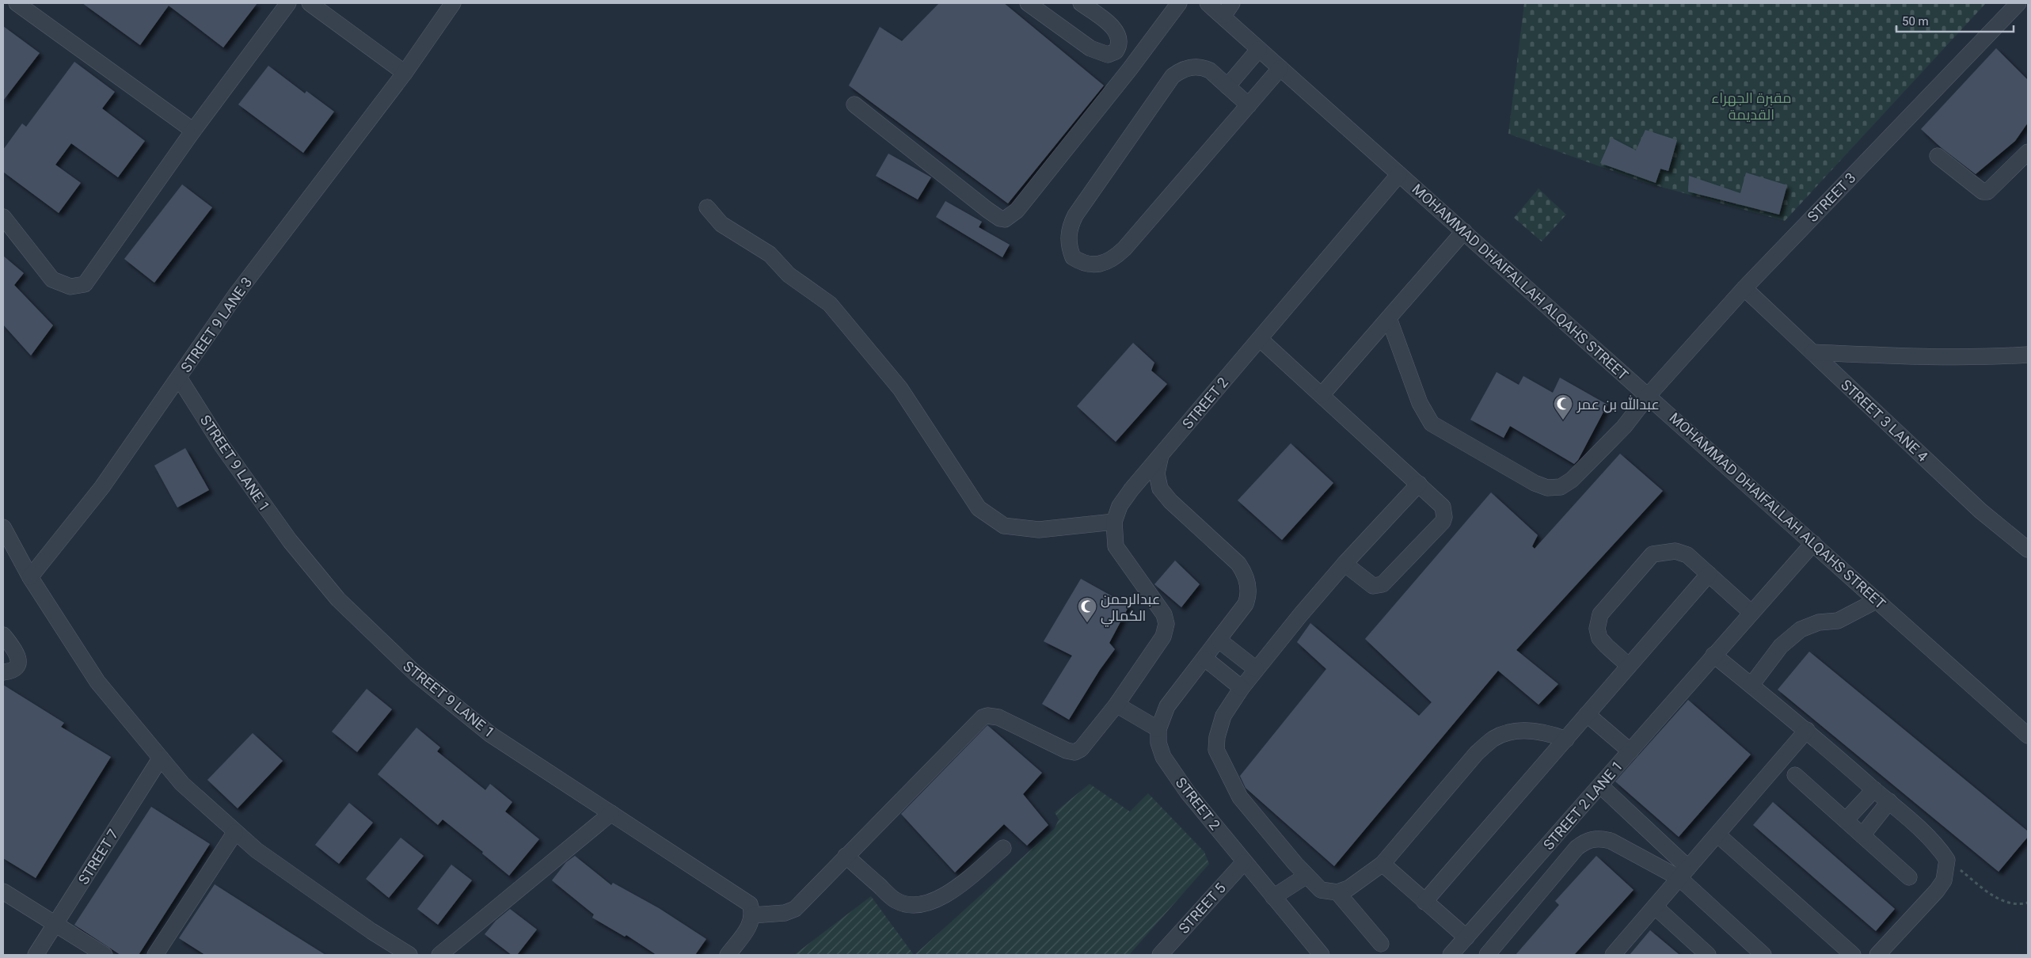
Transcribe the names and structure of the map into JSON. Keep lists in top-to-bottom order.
{
  "streets": {
    "street": [
      "STREET 3",
      "MOHAMMAD DHAIFALLAH ALQAHS STREET",
      "STREET 9 LANE 3",
      "STREET 2",
      "STREET 3 LANE 4",
      "STREET 9 LANE 1",
      "STREET 2 LANE 1",
      "STREET 7",
      "STREET 5"
    ]
  },
  "crossings": [
    ["STREET 3", "MOHAMMAD DHAIFALLAH ALQAHS STREET"],
    ["STREET 3", "STREET 3 LANE 4"],
    ["MOHAMMAD DHAIFALLAH ALQAHS STREET", "STREET 2"],
    ["MOHAMMAD DHAIFALLAH ALQAHS STREET", "STREET 2 LANE 1"],
    ["STREET 9 LANE 3", "STREET 9 LANE 1"],
    ["STREET 2", "STREET 5"]
  ],
  "parks": ["مقبرة الجهراء القديمة"],
  "places": {
    "mosque": ["عبدالله بن عمر", "عبدالرحمن الكمالي"]
  },
  "scale_bar": "50 m"
}
